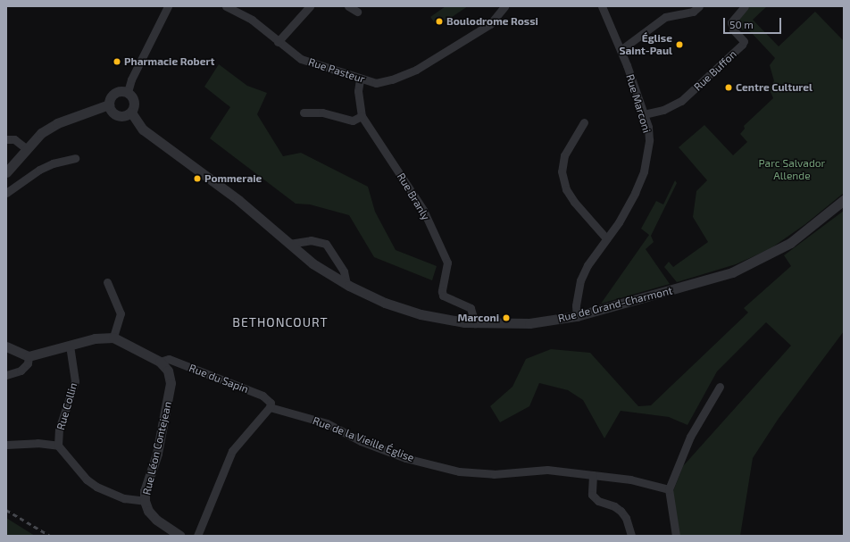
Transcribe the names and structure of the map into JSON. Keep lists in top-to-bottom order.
{
  "streets": {
    "street": [
      "Rue Pasteur",
      "Rue Buffon",
      "Rue Marconi",
      "Rue Branly",
      "Rue de Grand-Charmont",
      "Rue du Sapin",
      "Rue Collin",
      "Rue de la Vieille Église",
      "Rue Léon Contejean"
    ]
  },
  "crossings": [
    ["Rue Pasteur", "Rue Branly"],
    ["Rue Buffon", "Rue Marconi"],
    ["Rue Marconi", "Rue de Grand-Charmont"],
    ["Rue Branly", "Rue de Grand-Charmont"],
    ["Rue du Sapin", "Rue de la Vieille Église"],
    ["Rue du Sapin", "Rue Léon Contejean"]
  ],
  "districts": ["BETHONCOURT"],
  "parks": ["Parc Salvador Allende"],
  "places": [
    "Boulodrome Rossi",
    "Église Saint-Paul",
    "Pharmacie Robert",
    "Centre Culturel",
    "Pommeraie",
    "Marconi"
  ],
  "scale_bar": "50 m"
}
